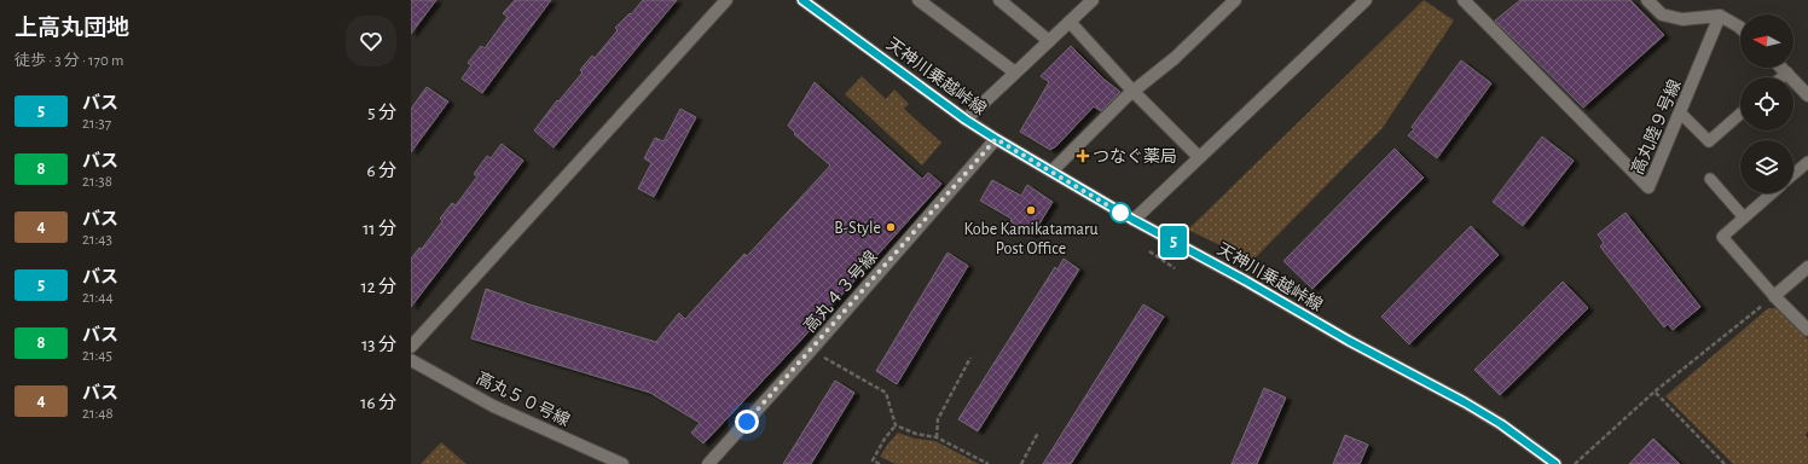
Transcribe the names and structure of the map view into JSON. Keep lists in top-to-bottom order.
{
  "streets": {
    "street": [
      "天神川乗越峠線",
      "高丸陸９号線",
      "高丸４３号線",
      "高丸５０号線"
    ]
  },
  "crossings": [
    ["天神川乗越峠線", "高丸４３号線"]
  ],
  "places": {
    "health": ["つなぐ薬局"],
    "other": ["Kobe Kamikatamaru Post Office", "B-Style"]
  },
  "lines": ["bus line 5"],
  "north": "left",
  "page": {
    "heading": ["上高丸団地", "徒歩 · 3 分 · 170 m"],
    "on_map": "5",
    "list": [
      {
        "mark": "5",
        "name": "バス",
        "note": "21:37",
        "value": "5 分"
      },
      {
        "mark": "8",
        "name": "バス",
        "note": "21:38",
        "value": "6 分"
      },
      {
        "mark": "4",
        "name": "バス",
        "note": "21:43",
        "value": "11 分"
      },
      {
        "mark": "5",
        "name": "バス",
        "note": "21:44",
        "value": "12 分"
      },
      {
        "mark": "8",
        "name": "バス",
        "note": "21:45",
        "value": "13 分"
      },
      {
        "mark": "4",
        "name": "バス",
        "note": "21:48",
        "value": "16 分"
      }
    ]
  }
}
